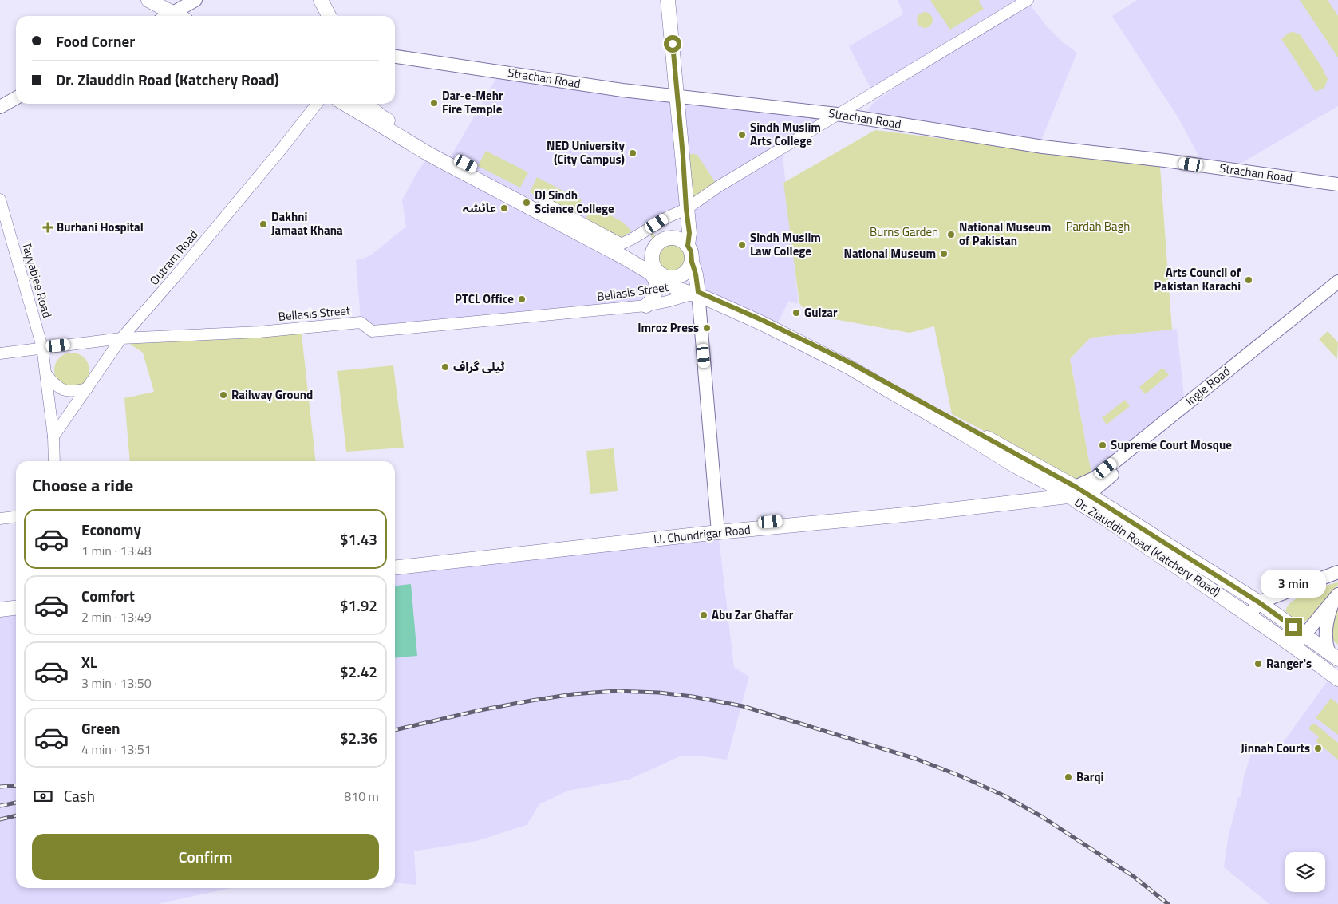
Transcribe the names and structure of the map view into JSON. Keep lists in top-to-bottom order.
{
  "streets": {
    "main road": [
      "Strachan Road",
      "Ingle Road",
      "I.I. Chundrigar Road",
      "Dr. Ziauddin Road (Katchery Road)"
    ],
    "street": ["Outram Road", "Tayyabjee Road", "Bellasis Street"]
  },
  "crossings": [
    ["Outram Road", "Tayyabjee Road"],
    ["Outram Road", "Bellasis Street"],
    ["Tayyabjee Road", "Bellasis Street"],
    ["Bellasis Street", "Dr. Ziauddin Road (Katchery Road)"],
    ["Ingle Road", "I.I. Chundrigar Road"],
    ["Ingle Road", "Dr. Ziauddin Road (Katchery Road)"],
    ["I.I. Chundrigar Road", "Dr. Ziauddin Road (Katchery Road)"]
  ],
  "parks": ["Pardah Bagh", "Burns Garden"],
  "places": {
    "other": [
      "Dar-e-Mehr Fire Temple",
      "Sindh Muslim Arts College",
      "NED University (City Campus)",
      "DJ Sindh Science College",
      "عائشہ",
      "Dakhni Jamaat Khana",
      "National Museum of Pakistan",
      "Sindh Muslim Law College",
      "National Museum",
      "Arts Council of Pakistan Karachi",
      "PTCL Office",
      "Gulzar",
      "Imroz Press",
      "ٹیلی گراف",
      "Railway Ground",
      "Supreme Court Mosque",
      "Abu Zar Ghaffar",
      "Ranger's",
      "Jinnah Courts",
      "Barqi"
    ],
    "health": ["Burhani Hospital"]
  },
  "page": {
    "banner": ["Food Corner", "Dr. Ziauddin Road (Katchery Road)"],
    "heading": "Choose a ride",
    "list": [
      {
        "name": "Economy",
        "note": "1 min · 13:48",
        "value": "$1.43"
      },
      {
        "name": "Comfort",
        "note": "2 min · 13:49",
        "value": "$1.92"
      },
      {
        "name": "XL",
        "note": "3 min · 13:50",
        "value": "$2.42"
      },
      {
        "name": "Green",
        "note": "4 min · 13:51",
        "value": "$2.36"
      }
    ],
    "bubble": "3 min",
    "pay": ["Cash", "810 m"],
    "buttons": "Confirm"
  }
}
